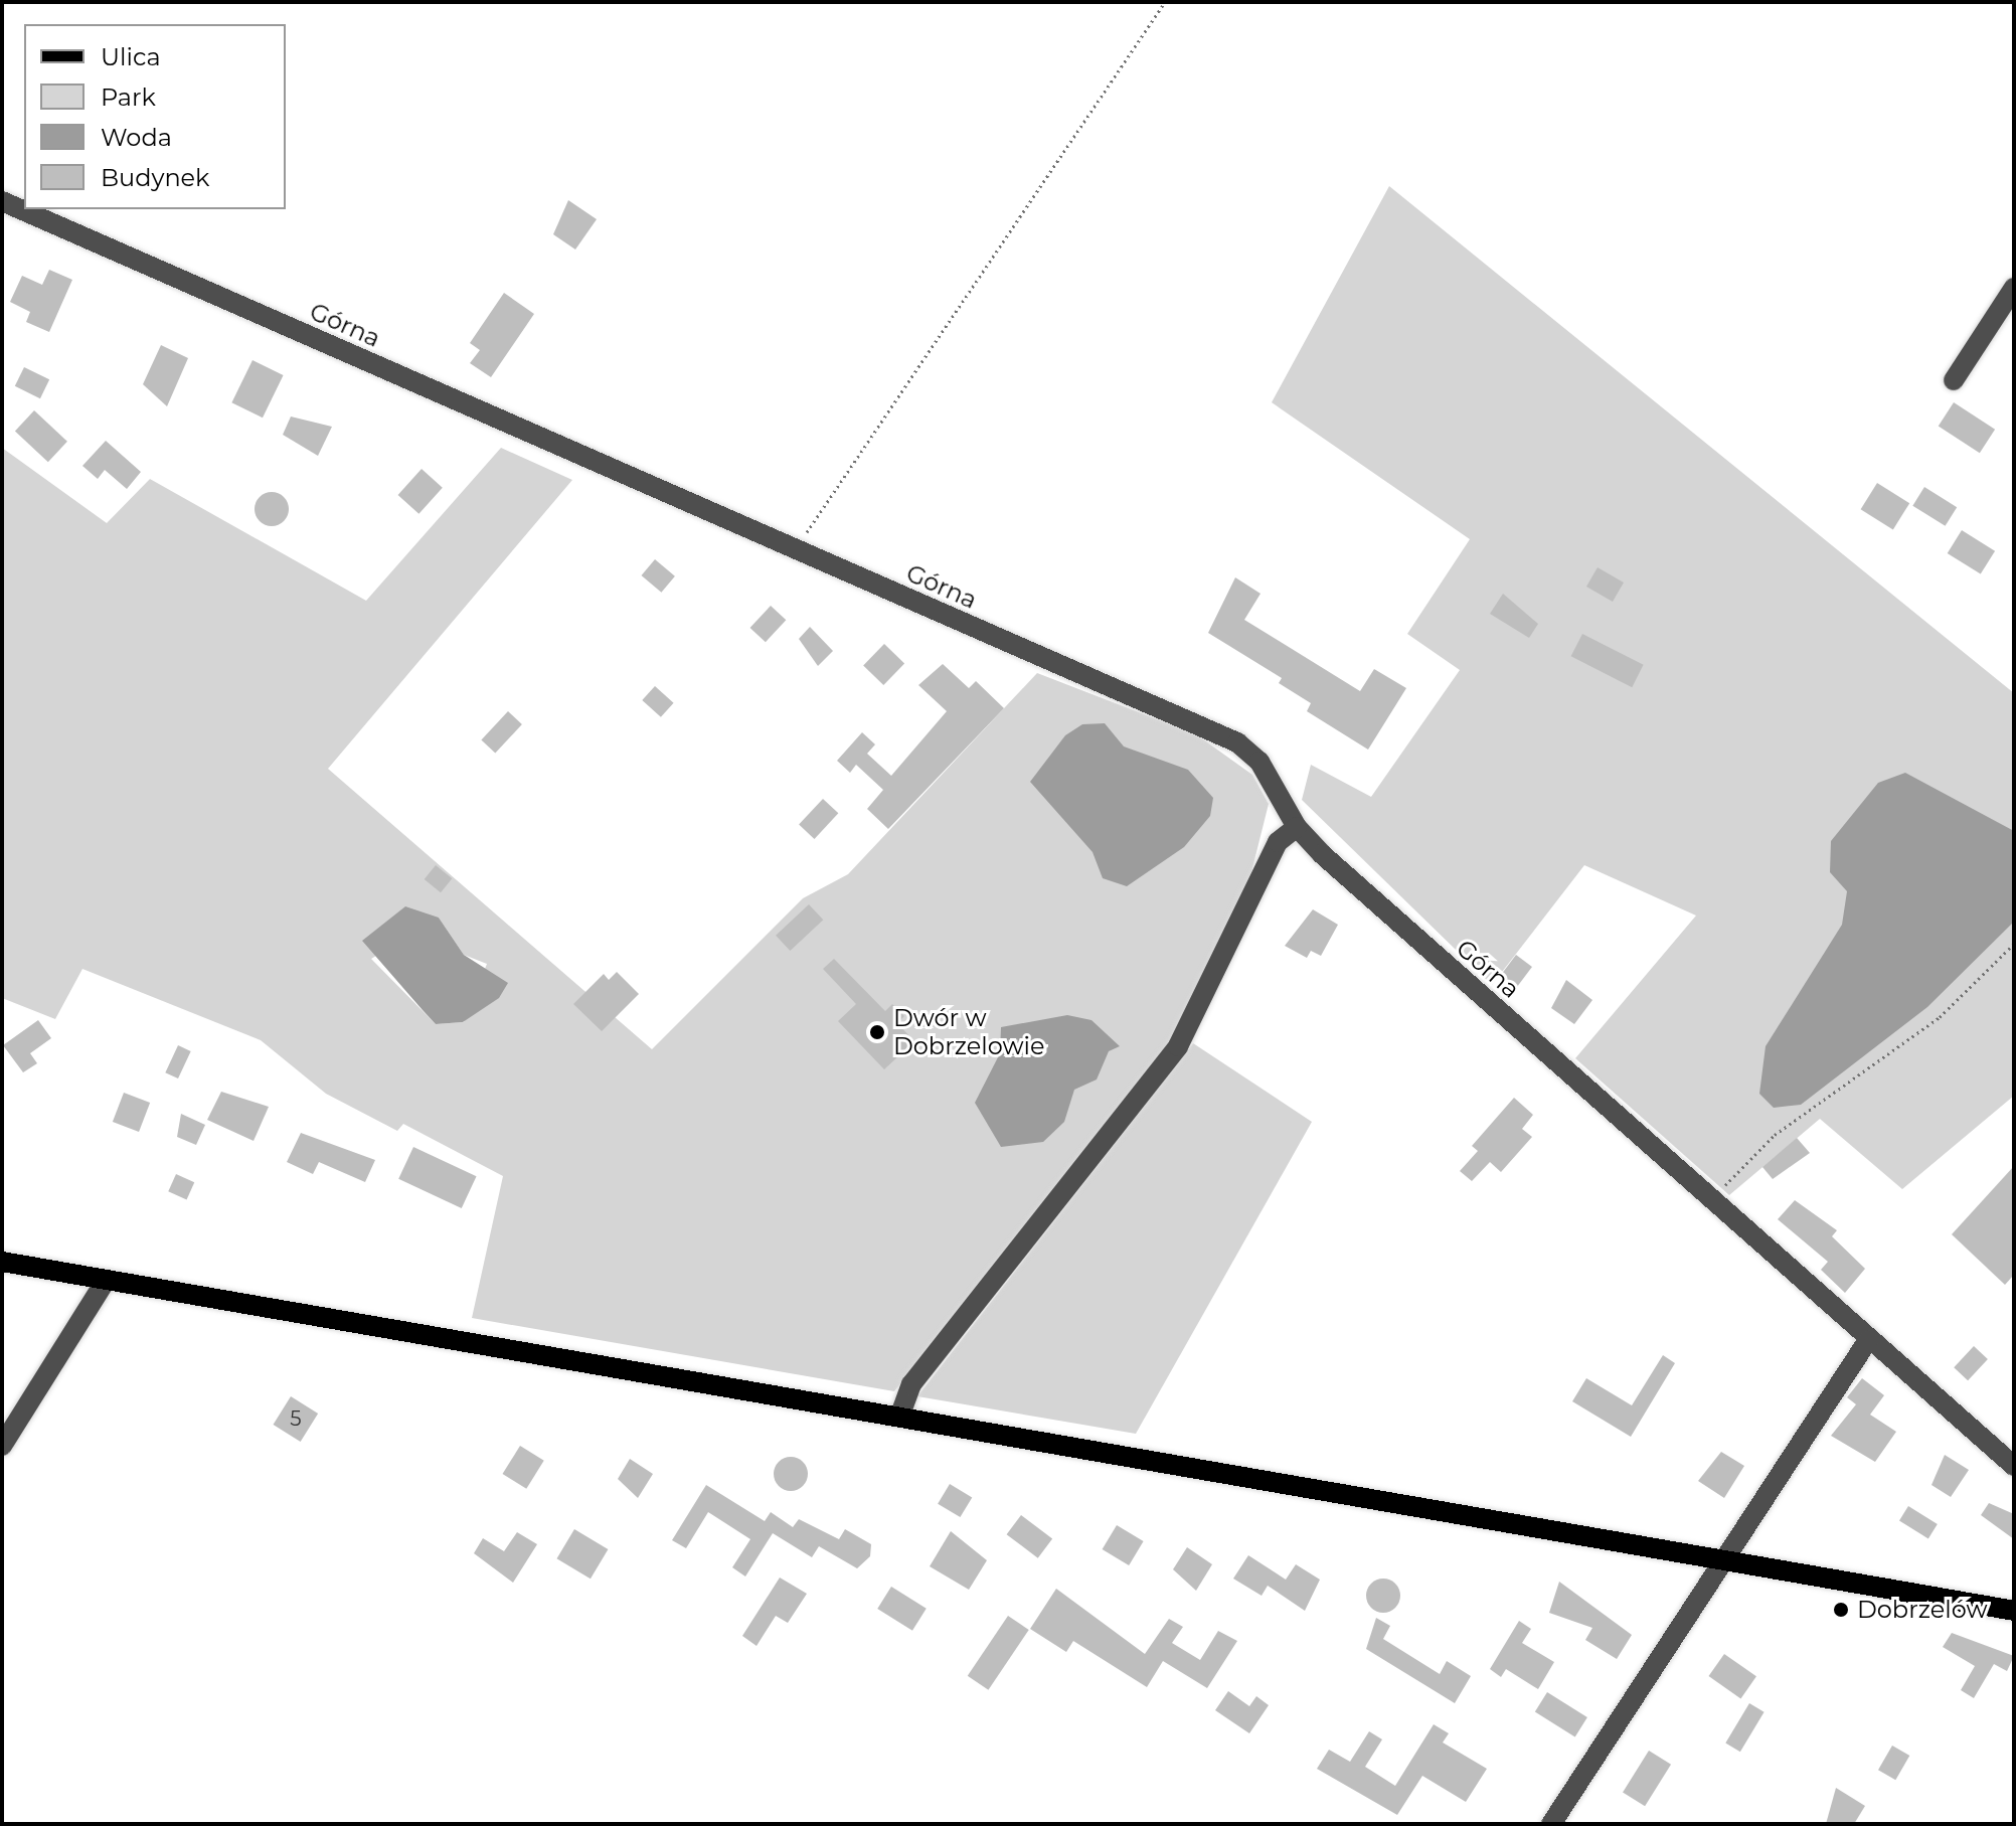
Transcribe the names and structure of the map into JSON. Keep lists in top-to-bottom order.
{
  "streets": {
    "street": ["Górna"]
  },
  "places": ["Dwór w Dobrzelowie", "Dobrzelów"],
  "house_numbers": ["5"],
  "legend": [
    "Ulica",
    "Park",
    "Woda",
    "Budynek"
  ]
}
